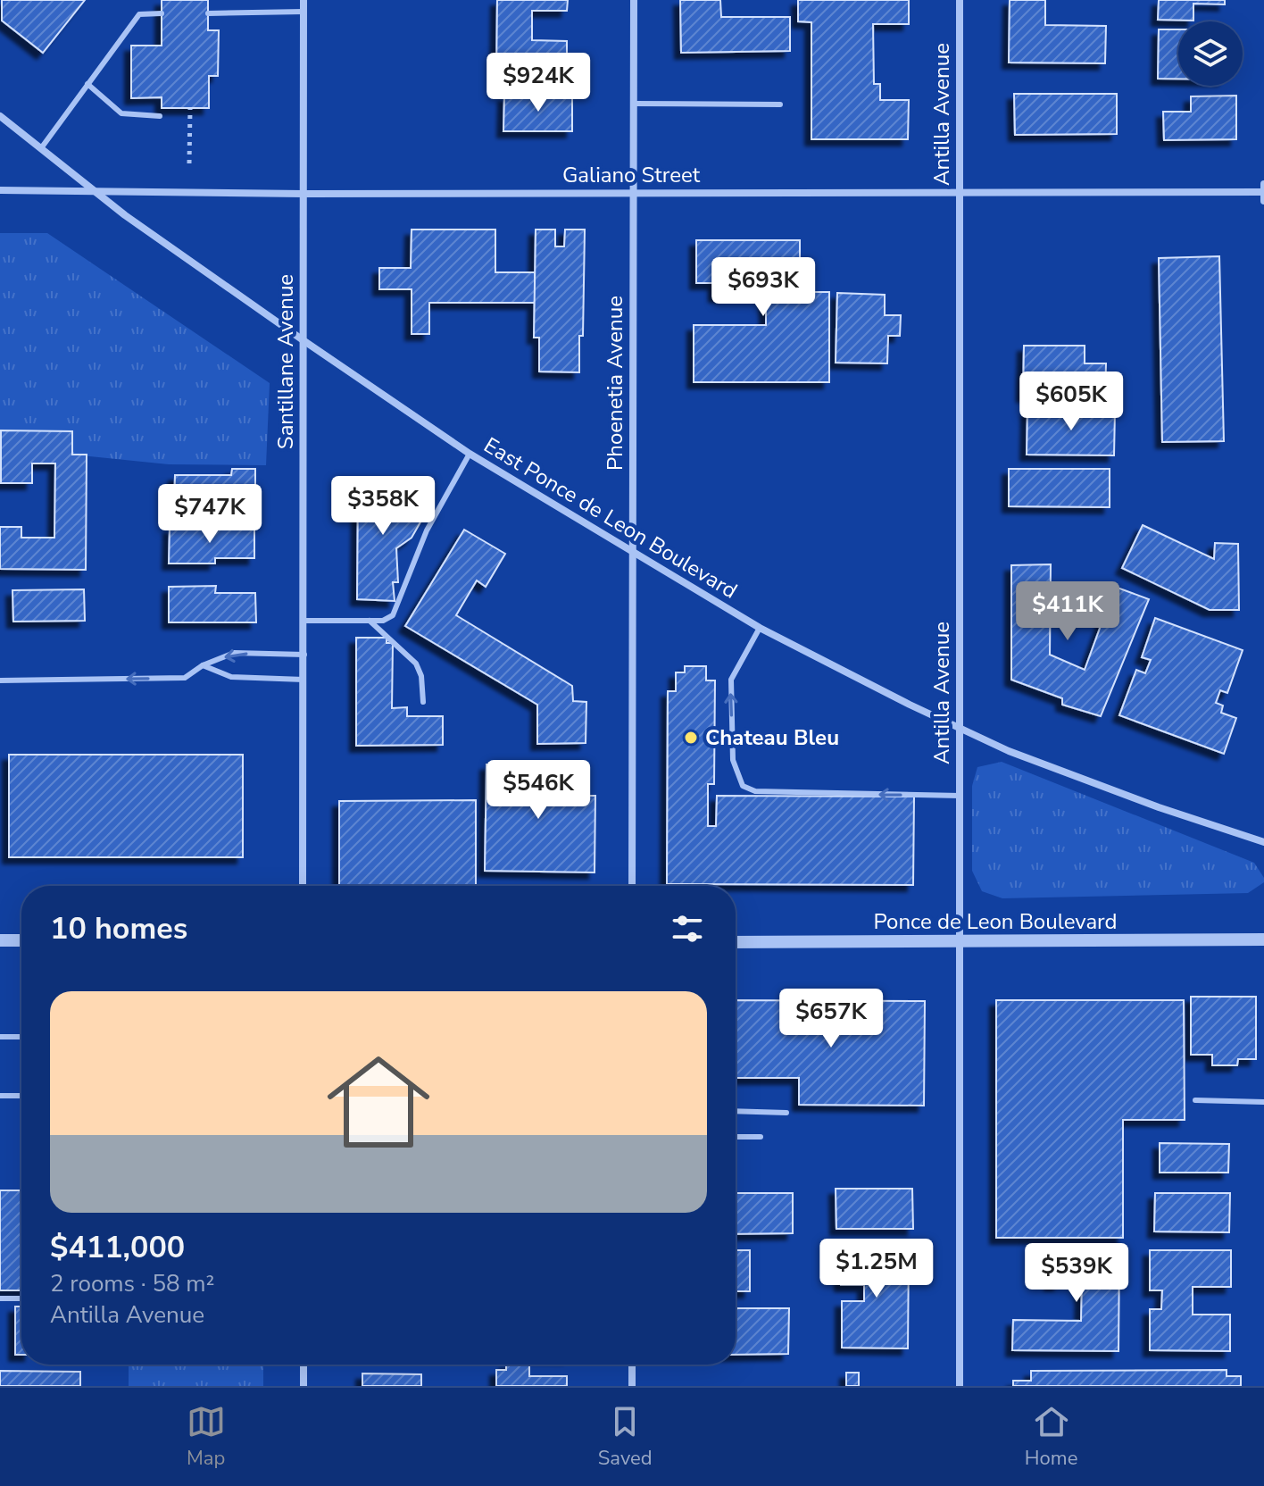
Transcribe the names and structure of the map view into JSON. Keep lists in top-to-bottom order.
{
  "streets": {
    "street": [
      "Antilla Avenue",
      "Galiano Street",
      "Santillane Avenue",
      "Phoenetia Avenue",
      "East Ponce de Leon Boulevard",
      "Ponce de Leon Boulevard"
    ]
  },
  "crossings": [
    ["Antilla Avenue", "Galiano Street"],
    ["Antilla Avenue", "East Ponce de Leon Boulevard"],
    ["Antilla Avenue", "Ponce de Leon Boulevard"],
    ["Galiano Street", "Santillane Avenue"],
    ["Galiano Street", "Phoenetia Avenue"],
    ["Galiano Street", "East Ponce de Leon Boulevard"],
    ["Santillane Avenue", "East Ponce de Leon Boulevard"],
    ["Phoenetia Avenue", "East Ponce de Leon Boulevard"]
  ],
  "places": ["Chateau Bleu"],
  "page": {
    "price": [
      "$924K",
      "$693K",
      "$605K",
      "$358K",
      "$747K",
      "$411K",
      "$546K",
      "$657K",
      "$1.25M",
      "$539K"
    ],
    "heading": "10 homes",
    "list": [
      {
        "name": "$411,000",
        "note": "2 rooms · 58 m² · Antilla Avenue"
      }
    ],
    "tabs": ["Map", "Saved", "Home"]
  }
}
